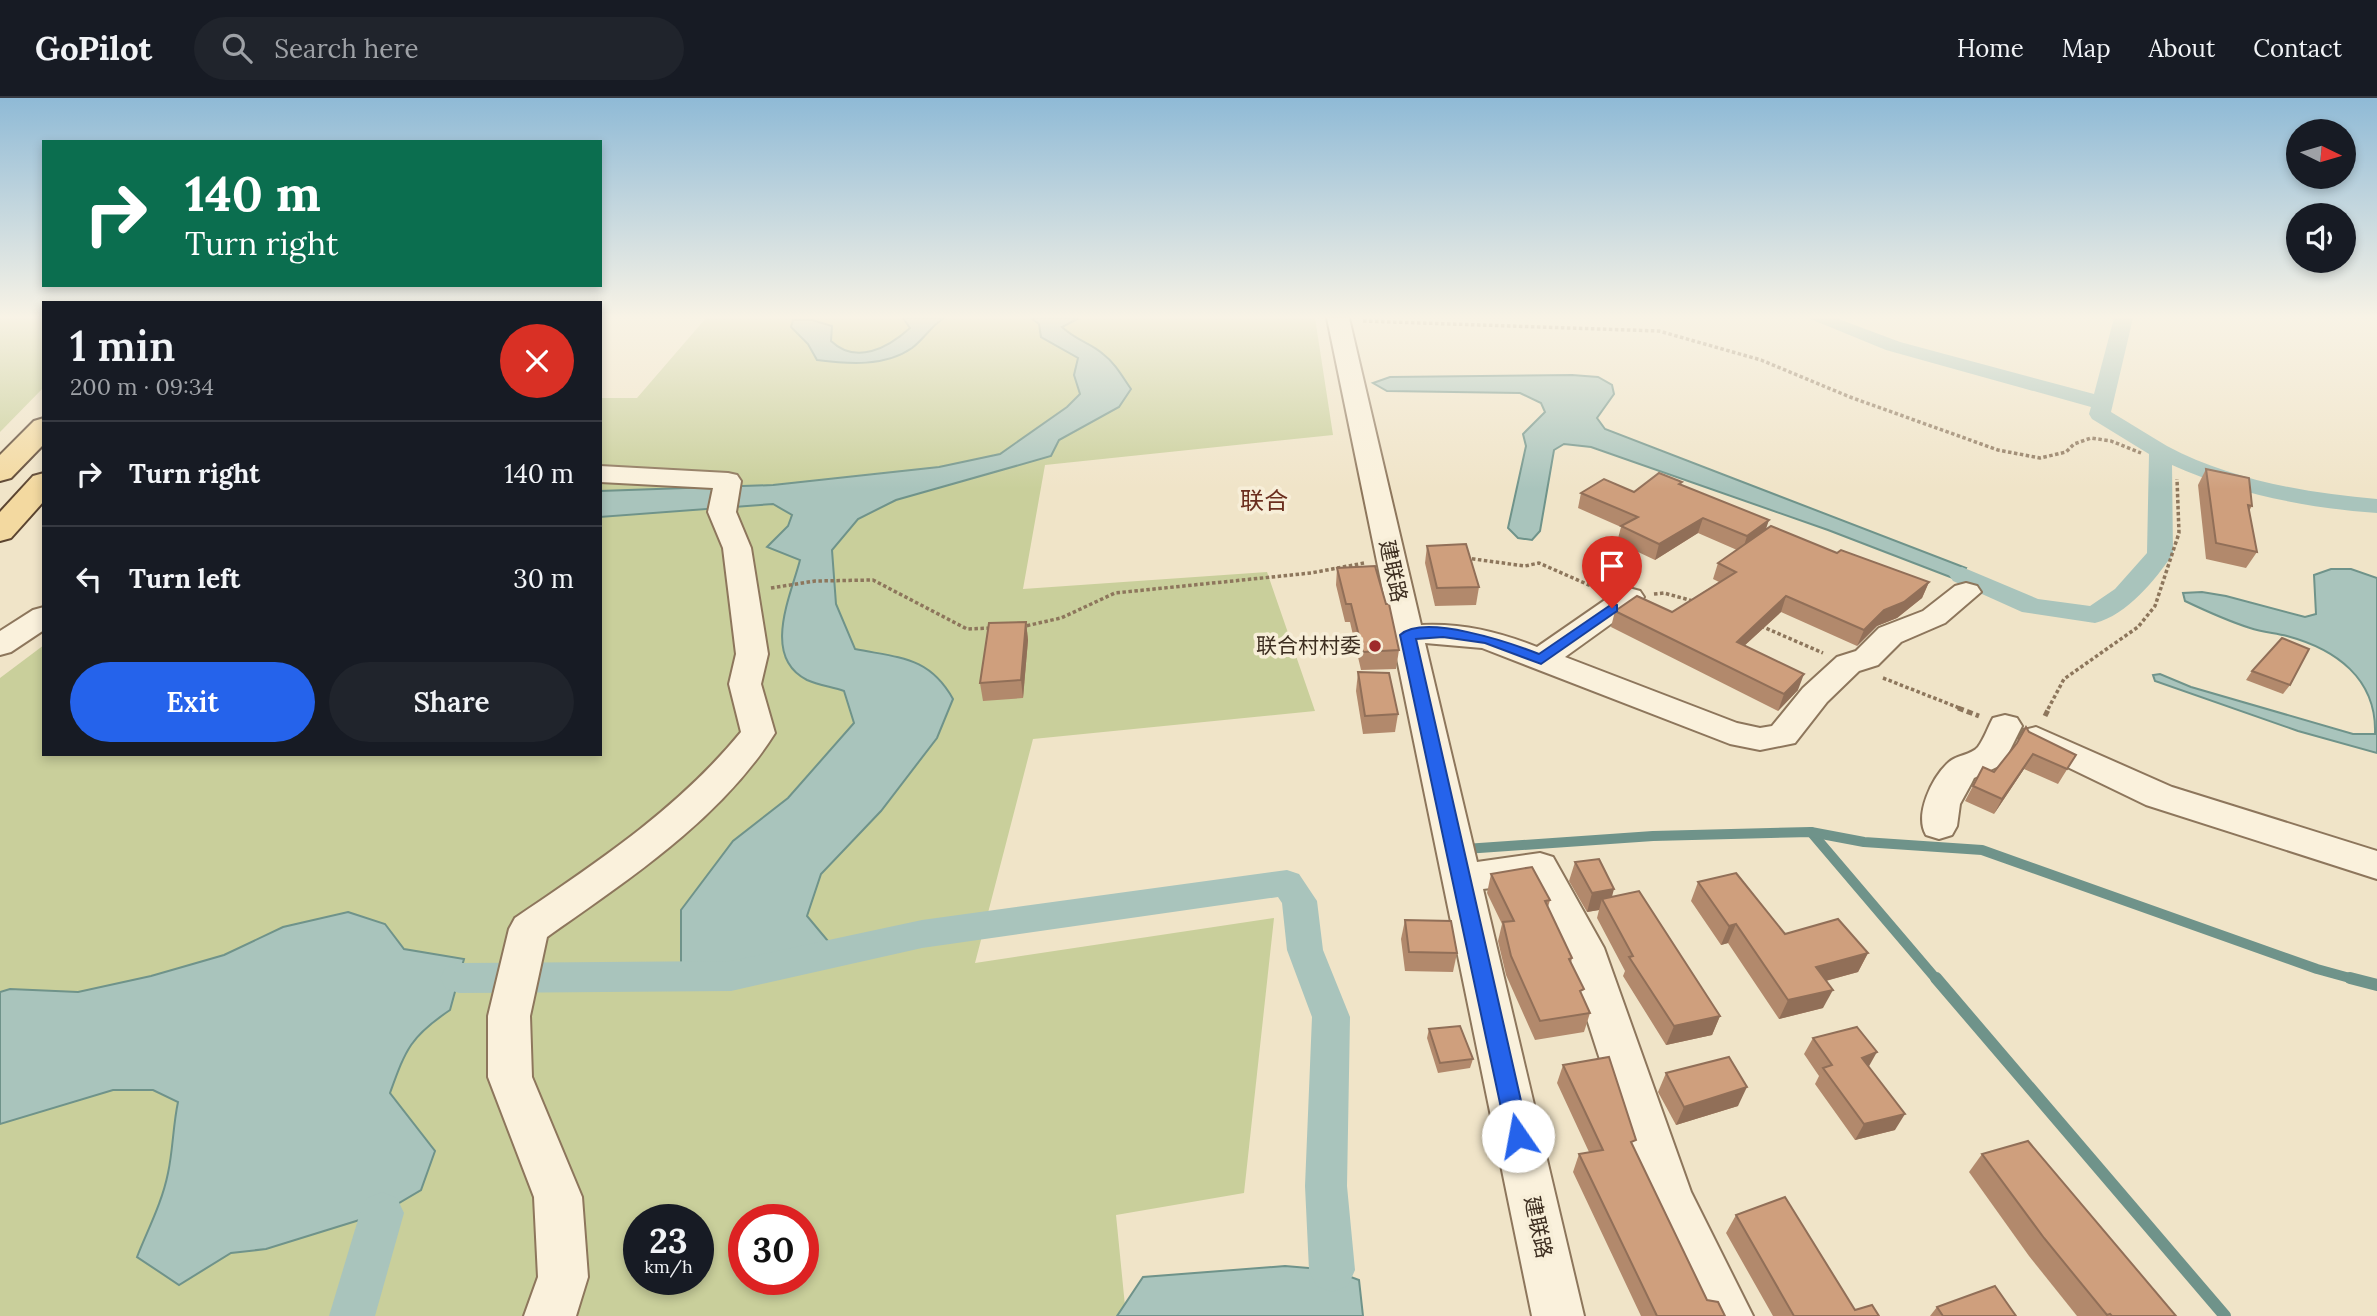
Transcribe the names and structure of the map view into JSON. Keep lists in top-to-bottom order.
{
  "streets": {
    "street": ["建联路"]
  },
  "districts": ["联合"],
  "places": ["联合村村委"],
  "north": "right",
  "page": {
    "header": "GoPilot",
    "search": "Search here",
    "nav": [
      "Home",
      "Map",
      "About",
      "Contact"
    ],
    "turn": ["140 m", "Turn right"],
    "heading": ["1 min", "200 m · 09:34"],
    "list": [
      {
        "name": "Turn right",
        "value": "140 m"
      },
      {
        "name": "Turn left",
        "value": "30 m"
      }
    ],
    "buttons": ["Exit", "Share"],
    "speed": "23 km/h",
    "limit": "30"
  }
}
